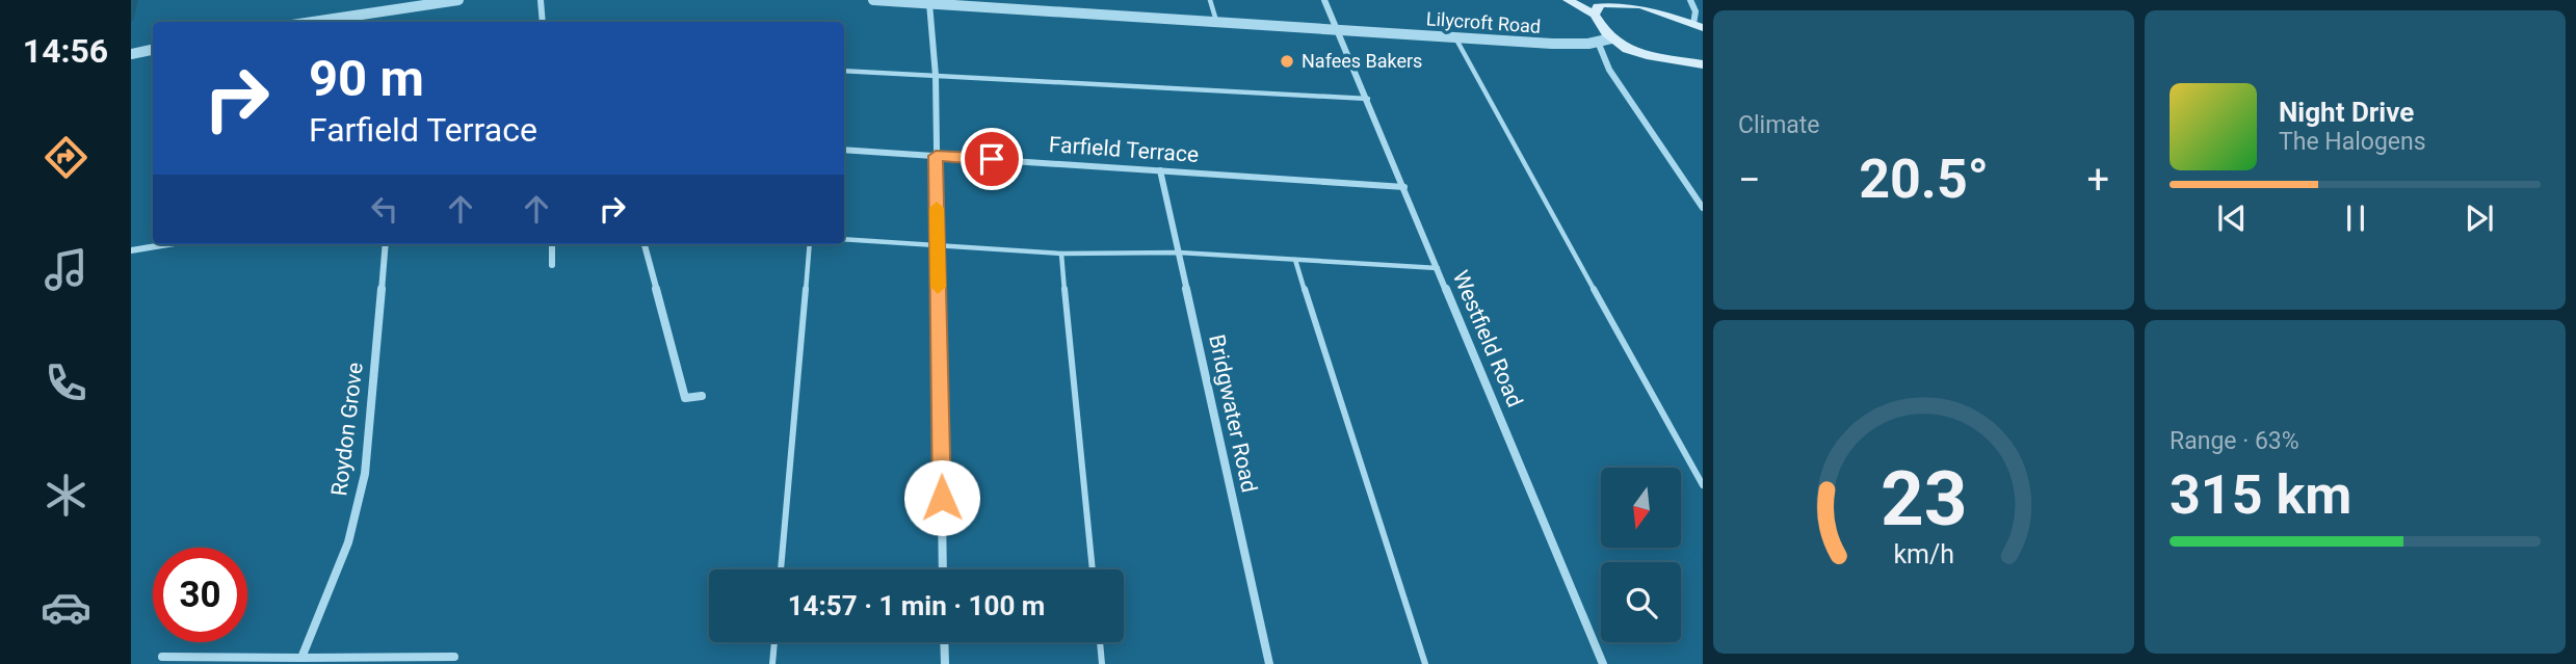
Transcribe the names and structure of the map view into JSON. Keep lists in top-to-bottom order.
{
  "streets": {
    "street": [
      "Lilycroft Road",
      "Farfield Terrace",
      "Westfield Road",
      "Bridgwater Road",
      "Roydon Grove"
    ]
  },
  "crossings": [
    ["Lilycroft Road", "Westfield Road"],
    ["Farfield Terrace", "Westfield Road"],
    ["Farfield Terrace", "Bridgwater Road"]
  ],
  "places": ["Nafees Bakers"],
  "north": "bottom",
  "page": {
    "tabs": "14:56",
    "tile": [
      "Climate",
      ["Range · 63%", "315 km"]
    ],
    "turn": ["90 m", "Farfield Terrace"],
    "song": ["Night Drive", "The Halogens"],
    "heat": ["−", "20.5°", "+"],
    "limit": "30",
    "trip": "14:57 · 1 min · 100 m",
    "gauge": ["23", "km/h"]
  }
}
